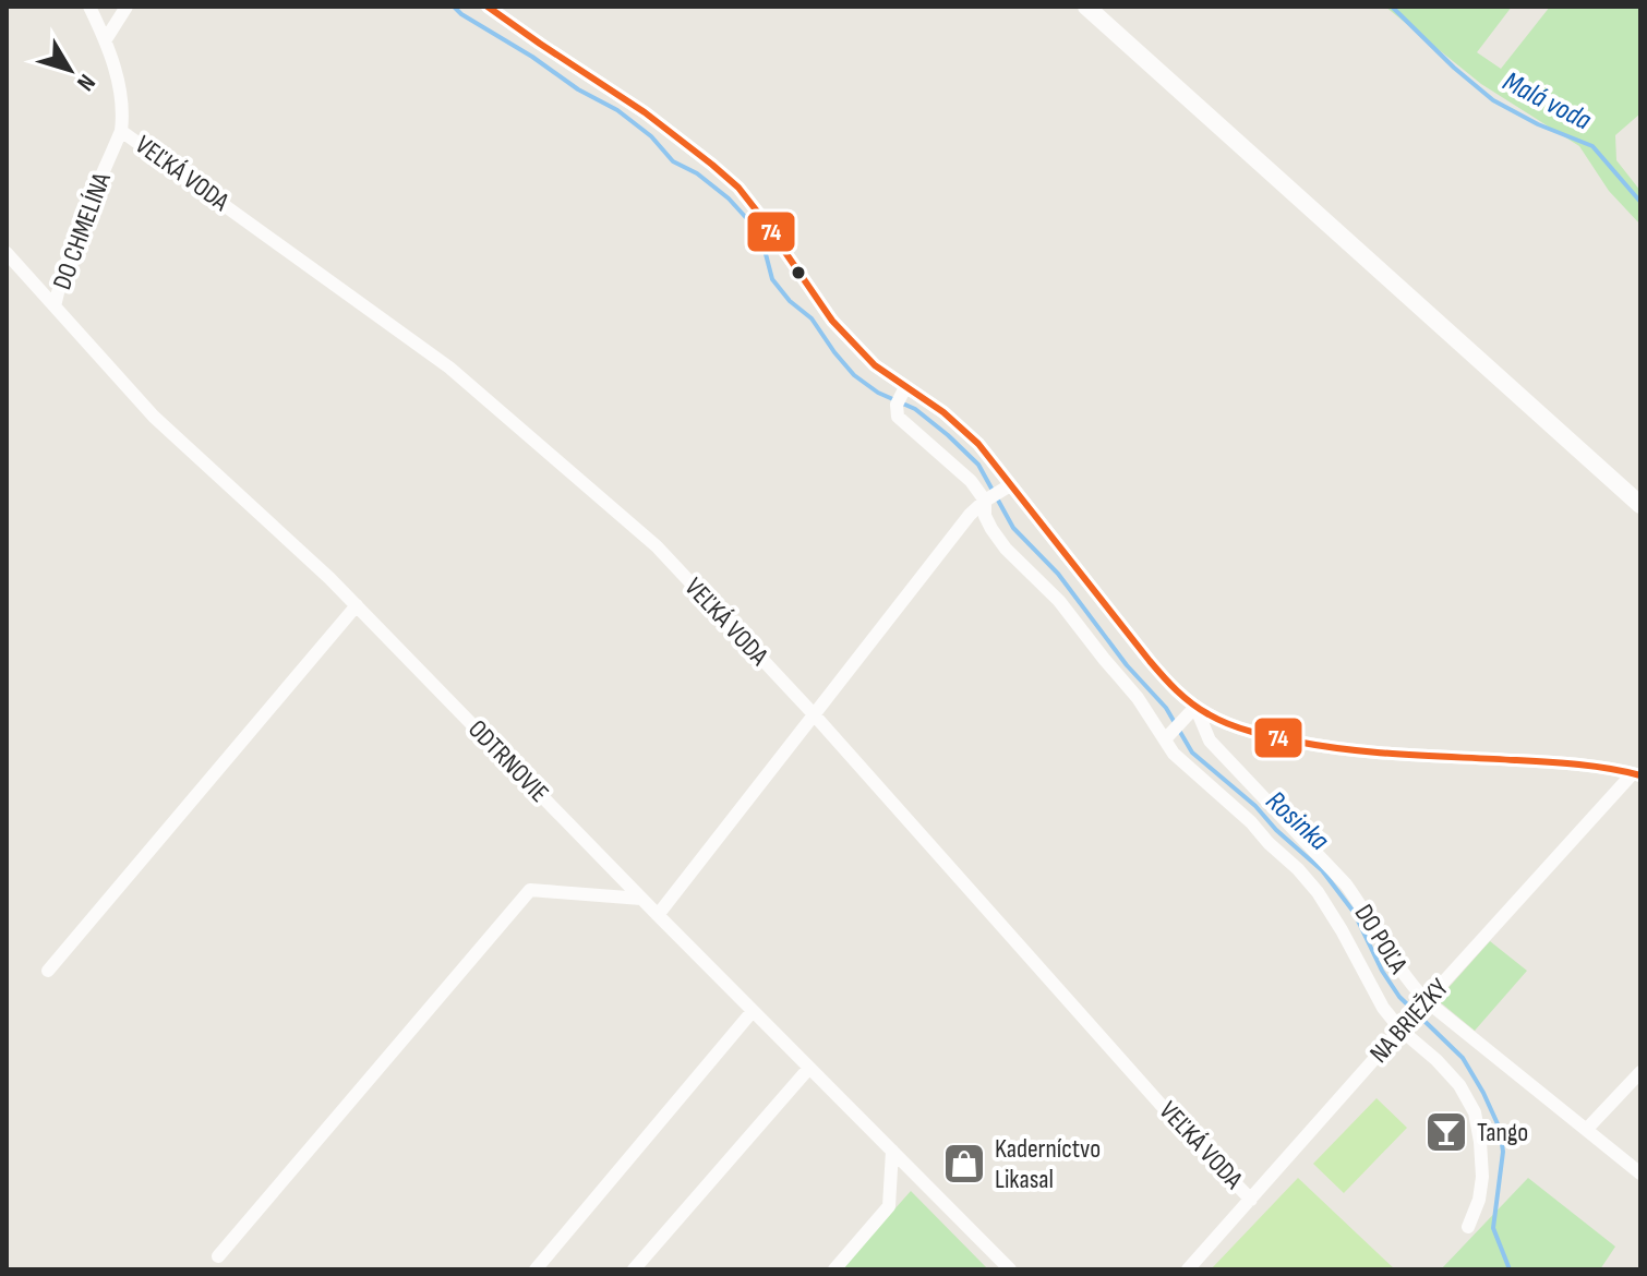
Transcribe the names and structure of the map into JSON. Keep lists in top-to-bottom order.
{
  "streets": {
    "street": [
      "VEĽKÁ VODA",
      "DO CHMELÍNA",
      "ODTRNOVIE",
      "DO POĽA",
      "NA BRIEŽKY"
    ]
  },
  "crossings": [
    ["VEĽKÁ VODA", "DO CHMELÍNA"],
    ["VEĽKÁ VODA", "NA BRIEŽKY"],
    ["DO CHMELÍNA", "ODTRNOVIE"],
    ["DO POĽA", "NA BRIEŽKY"]
  ],
  "water": ["Malá voda", "Rosinka"],
  "places": {
    "bar": ["Tango"],
    "shop": ["Kaderníctvo Likasal"]
  },
  "lines": ["transit line 74"],
  "north": "bottom right"
}
